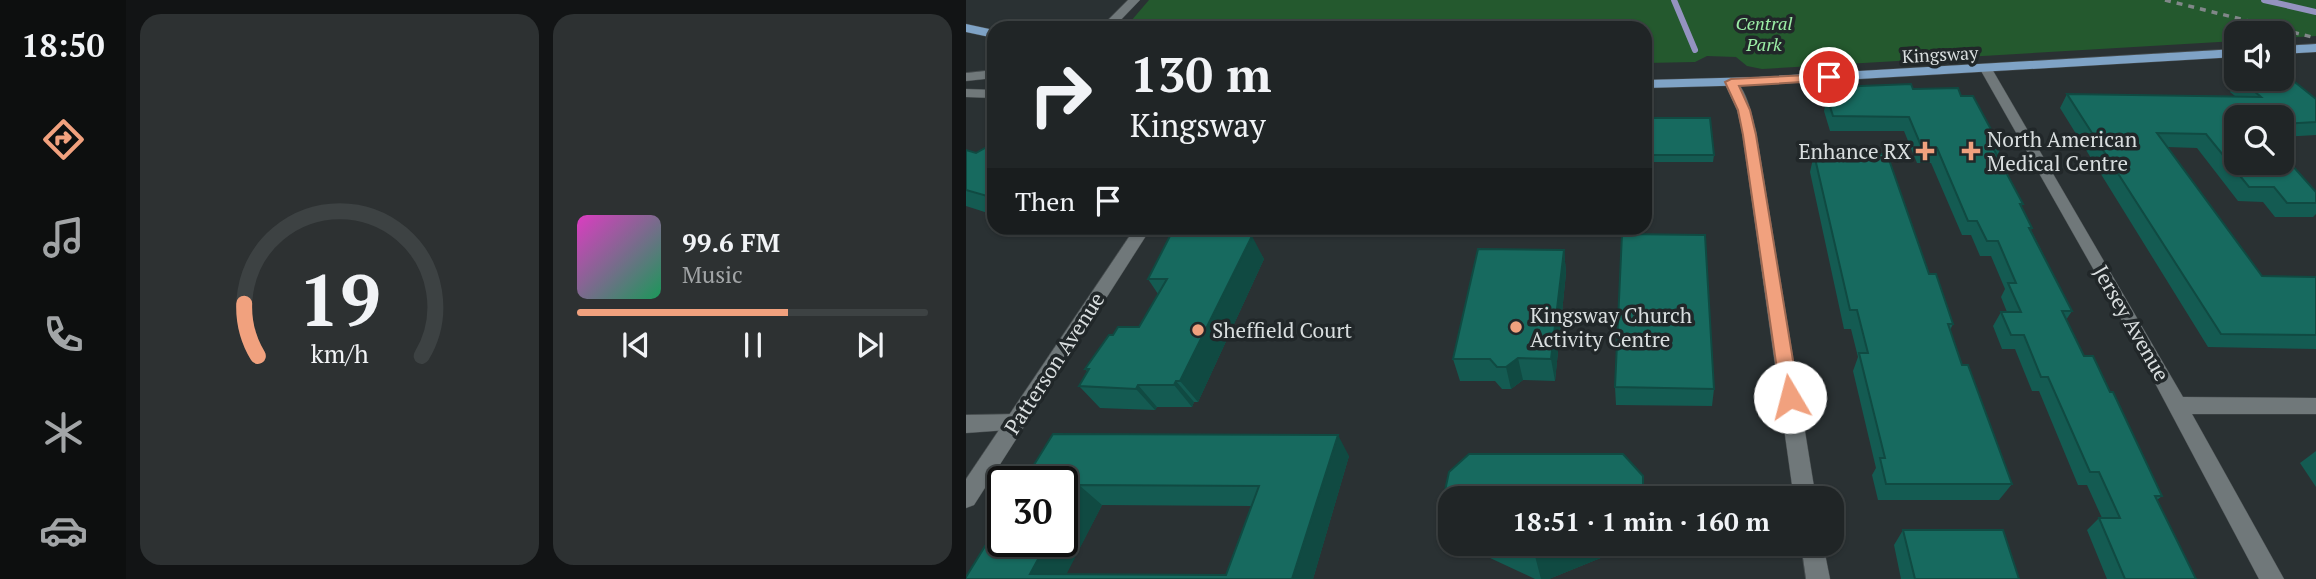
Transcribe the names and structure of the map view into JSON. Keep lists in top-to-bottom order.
{
  "streets": {
    "main road": ["Kingsway"],
    "street": ["Jersey Avenue", "Patterson Avenue"]
  },
  "crossings": [
    ["Kingsway", "Jersey Avenue"]
  ],
  "parks": ["Central Park"],
  "places": {
    "health": ["Enhance RX", "North American Medical Centre"],
    "other": ["Kingsway Church Activity Centre", "Sheffield Court"]
  },
  "page": {
    "tabs": "18:50",
    "turn": ["130 m", "Kingsway"],
    "then": "Then",
    "song": ["99.6 FM", "Music"],
    "limit": "30",
    "trip": "18:51 · 1 min · 160 m",
    "gauge": ["19", "km/h"]
  }
}
